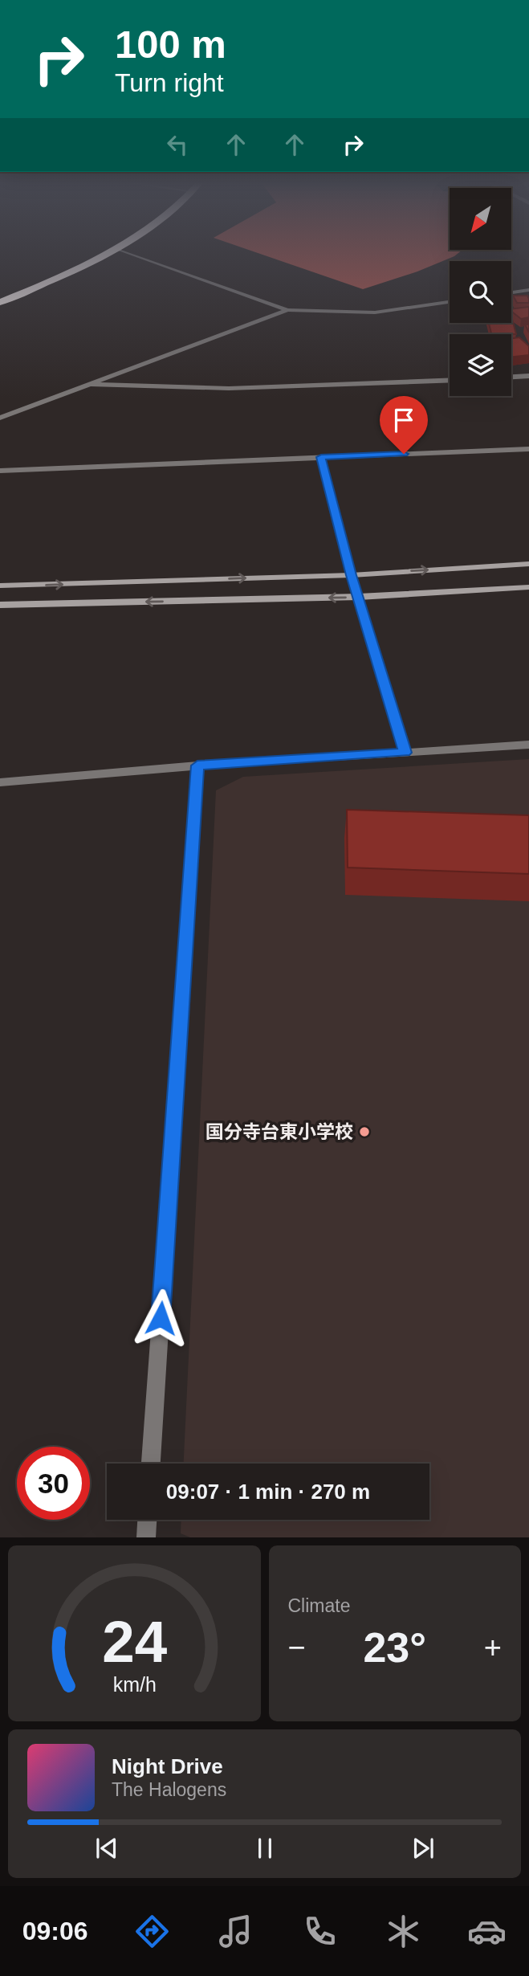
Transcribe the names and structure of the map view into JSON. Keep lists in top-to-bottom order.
{
  "places": ["国分寺台東小学校"],
  "north": "bottom left",
  "page": {
    "turn": ["100 m", "Turn right"],
    "limit": "30",
    "trip": "09:07 · 1 min · 270 m",
    "tile": "Climate",
    "heat": ["−", "23°", "+"],
    "song": ["Night Drive", "The Halogens"],
    "tabs": "09:06",
    "gauge": ["24", "km/h"]
  }
}
